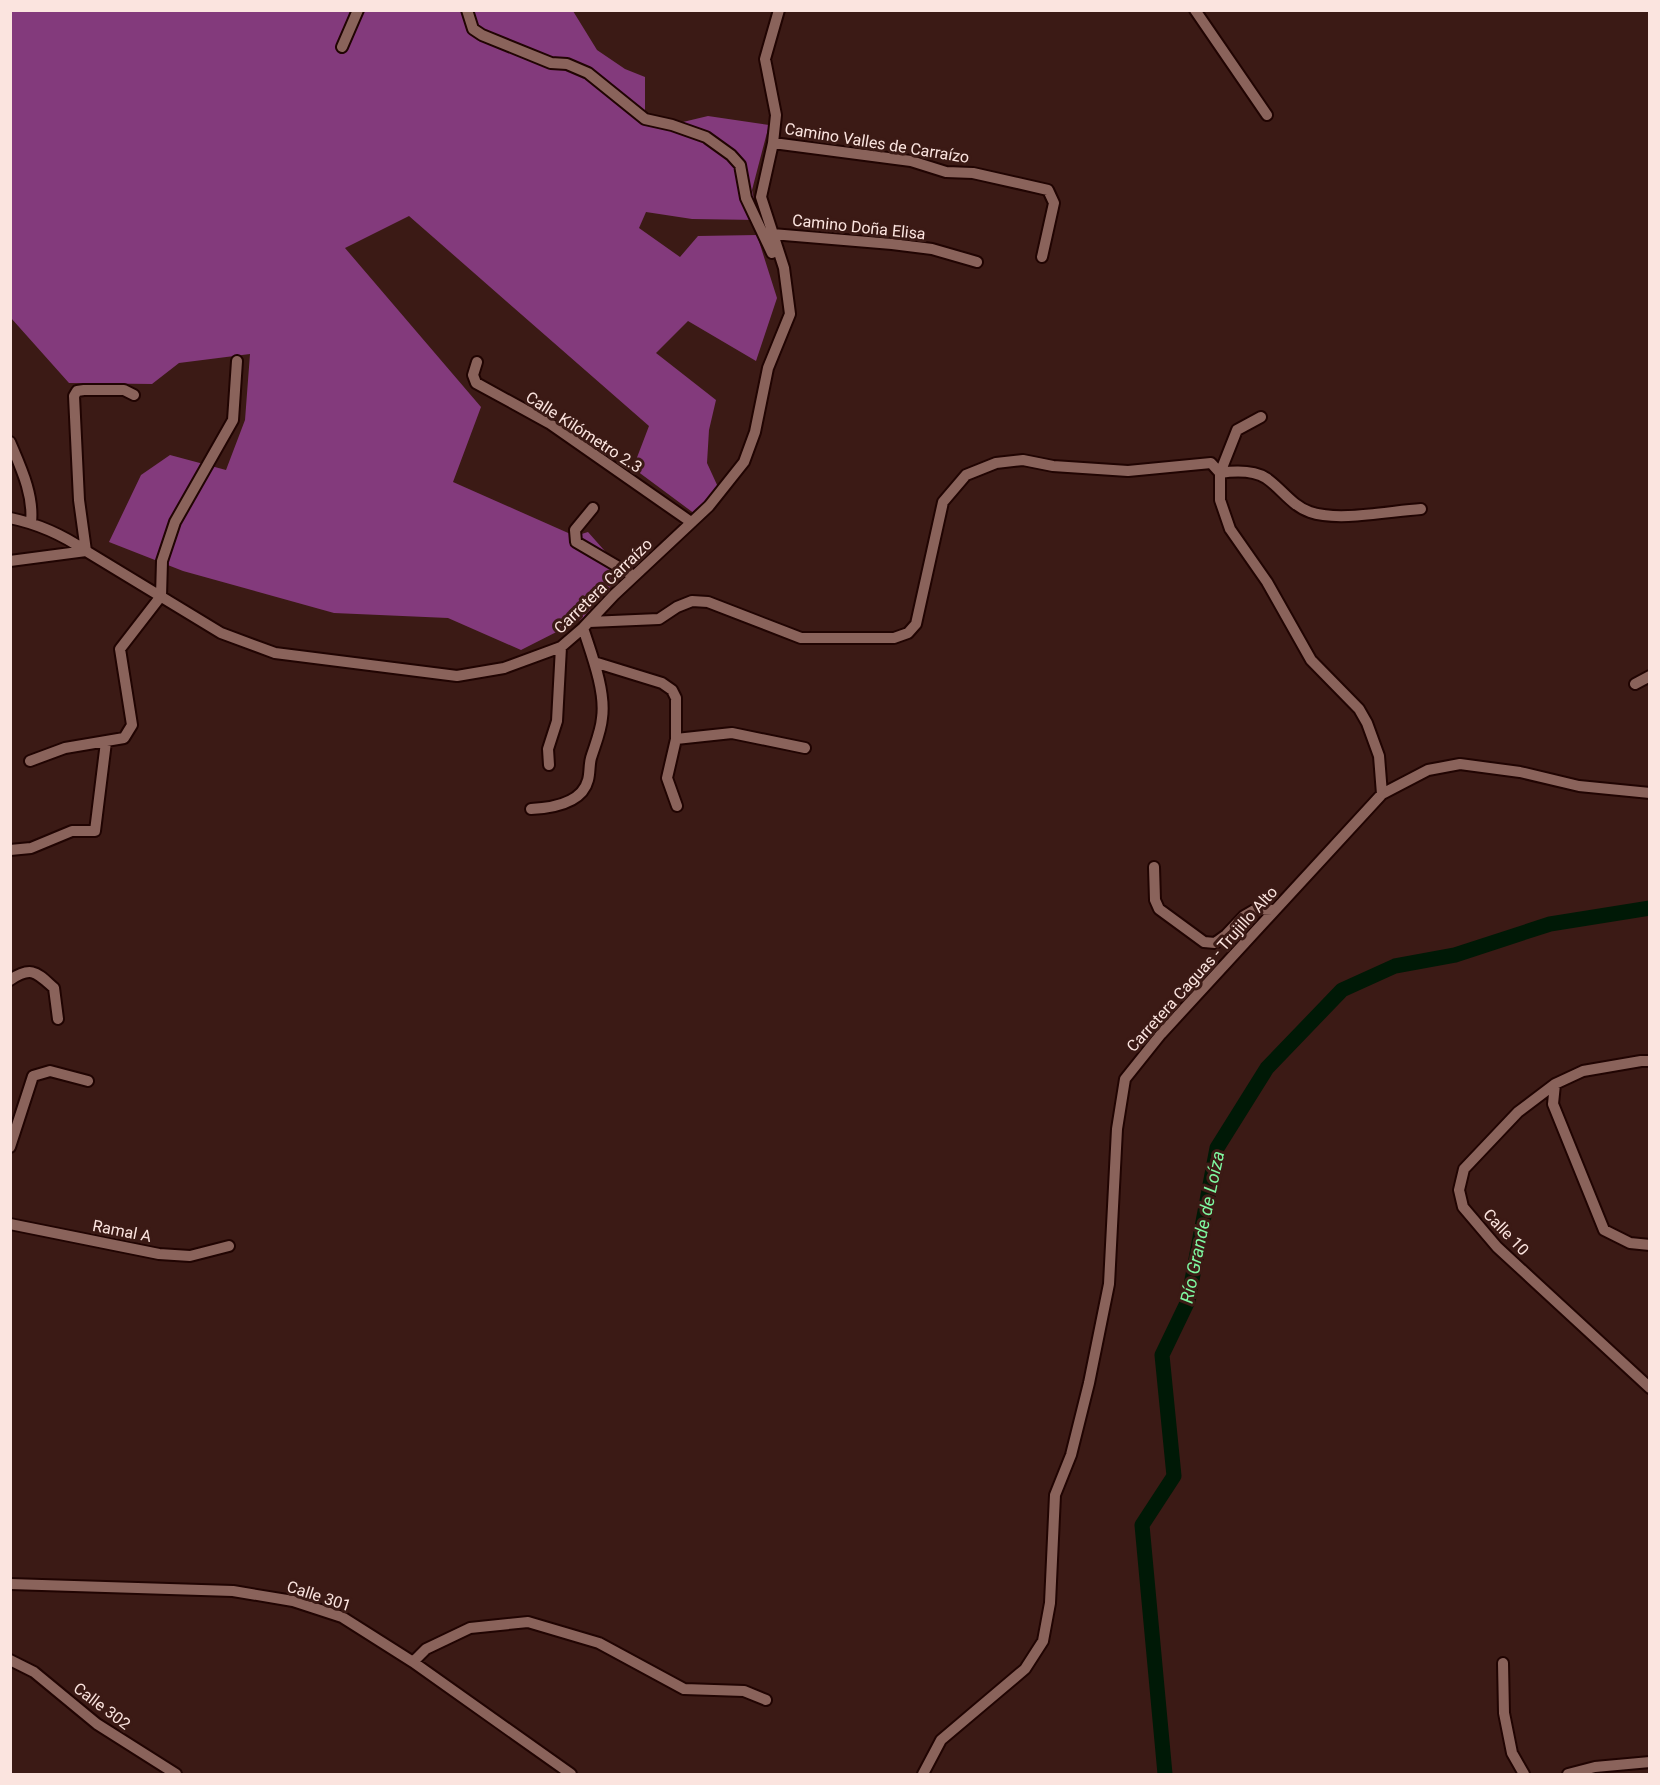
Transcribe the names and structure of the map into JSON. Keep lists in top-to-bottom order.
{
  "streets": {
    "street": [
      "Camino Valles de Carraízo",
      "Camino Doña Elisa",
      "Calle Kilómetro 2.3",
      "Carretera Carraízo",
      "Carretera Caguas - Trujillo Alto",
      "Ramal A",
      "Calle 10",
      "Calle 301",
      "Calle 302"
    ]
  },
  "crossings": [
    ["Camino Valles de Carraízo", "Carretera Carraízo"],
    ["Camino Doña Elisa", "Carretera Carraízo"],
    ["Calle Kilómetro 2.3", "Carretera Carraízo"]
  ],
  "water": ["Río Grande de Loíza"]
}
